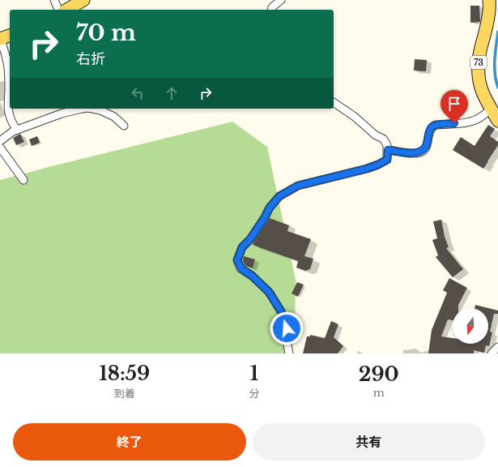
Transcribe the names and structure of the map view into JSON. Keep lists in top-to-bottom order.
{
  "streets": {
    "main road": ["73"]
  },
  "north": "bottom",
  "page": {
    "turn": ["70 m", "右折"],
    "eta": [
      "18:59",
      "到着",
      "1",
      "分",
      "290",
      "m"
    ],
    "buttons": ["終了", "共有"]
  }
}
